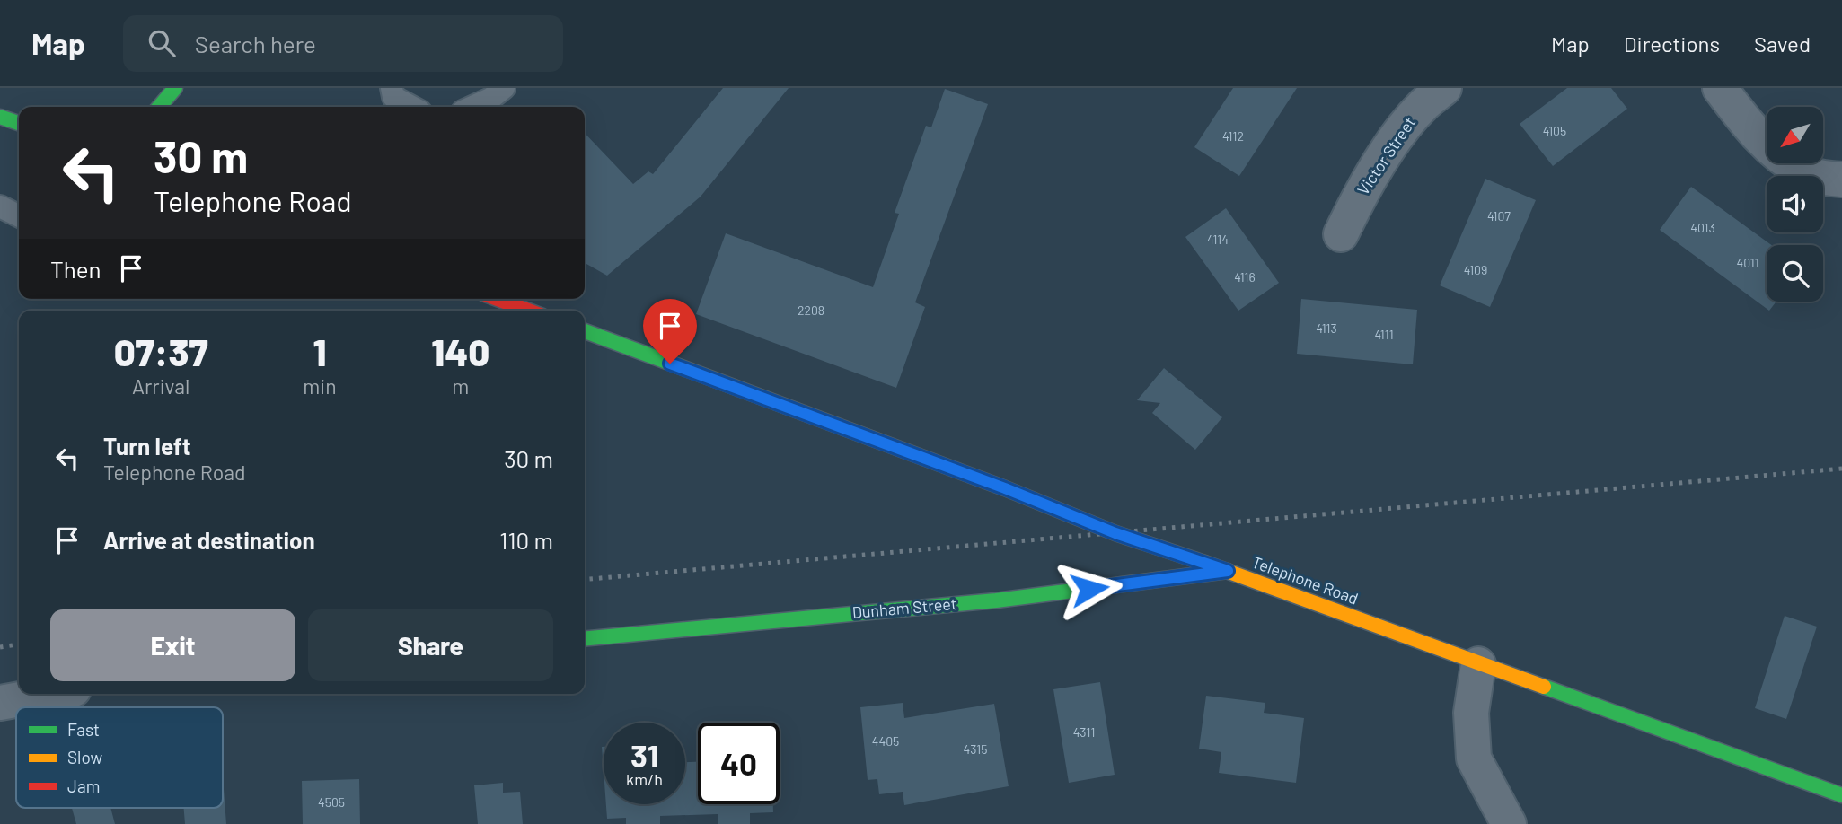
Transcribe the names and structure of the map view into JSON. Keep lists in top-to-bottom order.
{
  "streets": {
    "main road": ["Telephone Road", "Dunham Street"],
    "street": ["Victor Street"]
  },
  "crossings": [
    ["Telephone Road", "Dunham Street"]
  ],
  "house_numbers": [
    "4105",
    "4112",
    "4107",
    "4013",
    "4114",
    "4011",
    "4109",
    "4116",
    "2208",
    "4113",
    "4111",
    "4311",
    "4405",
    "4315",
    "4505"
  ],
  "legend": ["Fast", "Slow", "Jam"],
  "north": "bottom left",
  "page": {
    "header": "Map",
    "search": "Search here",
    "nav": ["Map", "Directions", "Saved"],
    "turn": ["30 m", "Telephone Road"],
    "then": "Then",
    "eta": [
      "07:37",
      "Arrival",
      "1",
      "min",
      "140",
      "m"
    ],
    "list": [
      {
        "name": "Turn left",
        "note": "Telephone Road",
        "value": "30 m"
      },
      {
        "name": "Arrive at destination",
        "value": "110 m"
      }
    ],
    "buttons": ["Exit", "Share"],
    "speed": "31 km/h",
    "limit": "40"
  }
}
